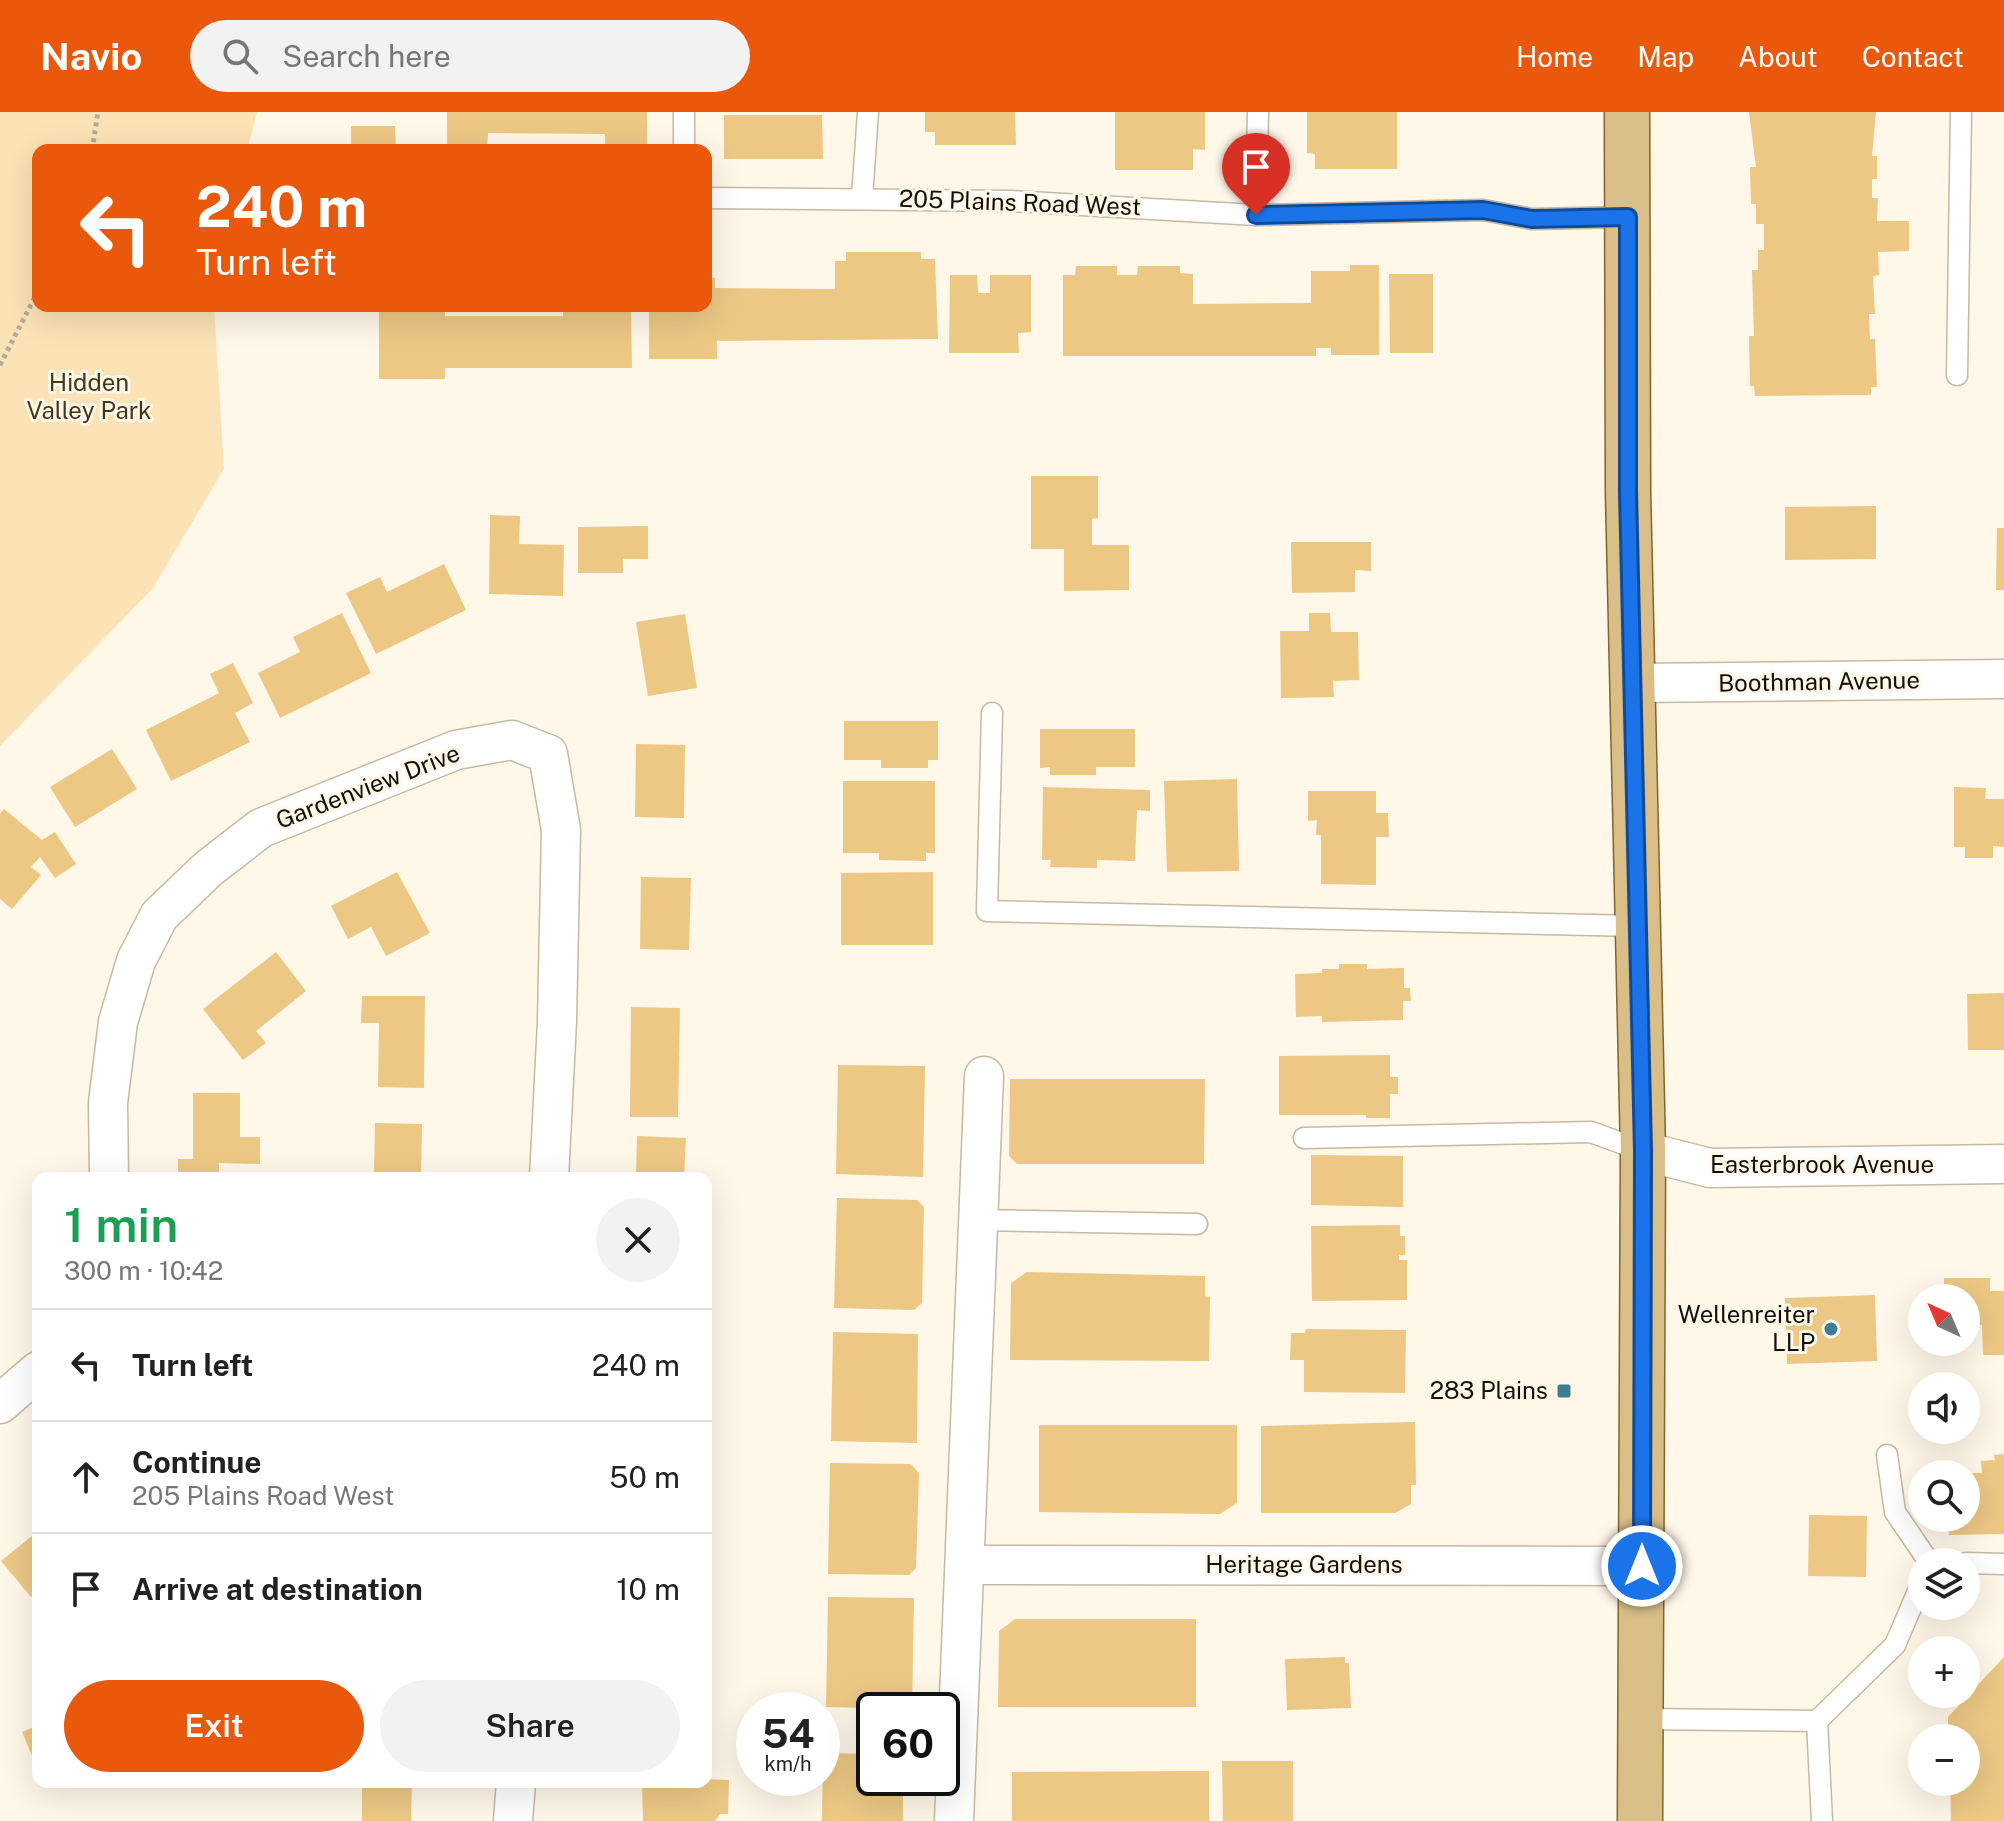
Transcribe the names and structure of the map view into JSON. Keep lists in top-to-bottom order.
{
  "streets": {
    "street": [
      "Boothman Avenue",
      "Gardenview Drive",
      "Easterbrook Avenue",
      "Heritage Gardens"
    ],
    "lane": ["205 Plains Road West"]
  },
  "parks": ["Hidden Valley Park"],
  "places": {
    "other": ["Wellenreiter LLP"],
    "transit": ["283 Plains"]
  },
  "north": "top left",
  "page": {
    "header": "Navio",
    "search": "Search here",
    "nav": [
      "Home",
      "Map",
      "About",
      "Contact"
    ],
    "turn": ["240 m", "Turn left"],
    "heading": ["1 min", "300 m · 10:42"],
    "map_buttons": ["+", "−"],
    "list": [
      {
        "name": "Turn left",
        "value": "240 m"
      },
      {
        "name": "Continue",
        "note": "205 Plains Road West",
        "value": "50 m"
      },
      {
        "name": "Arrive at destination",
        "value": "10 m"
      }
    ],
    "buttons": ["Exit", "Share"],
    "speed": "54 km/h",
    "limit": "60"
  }
}
